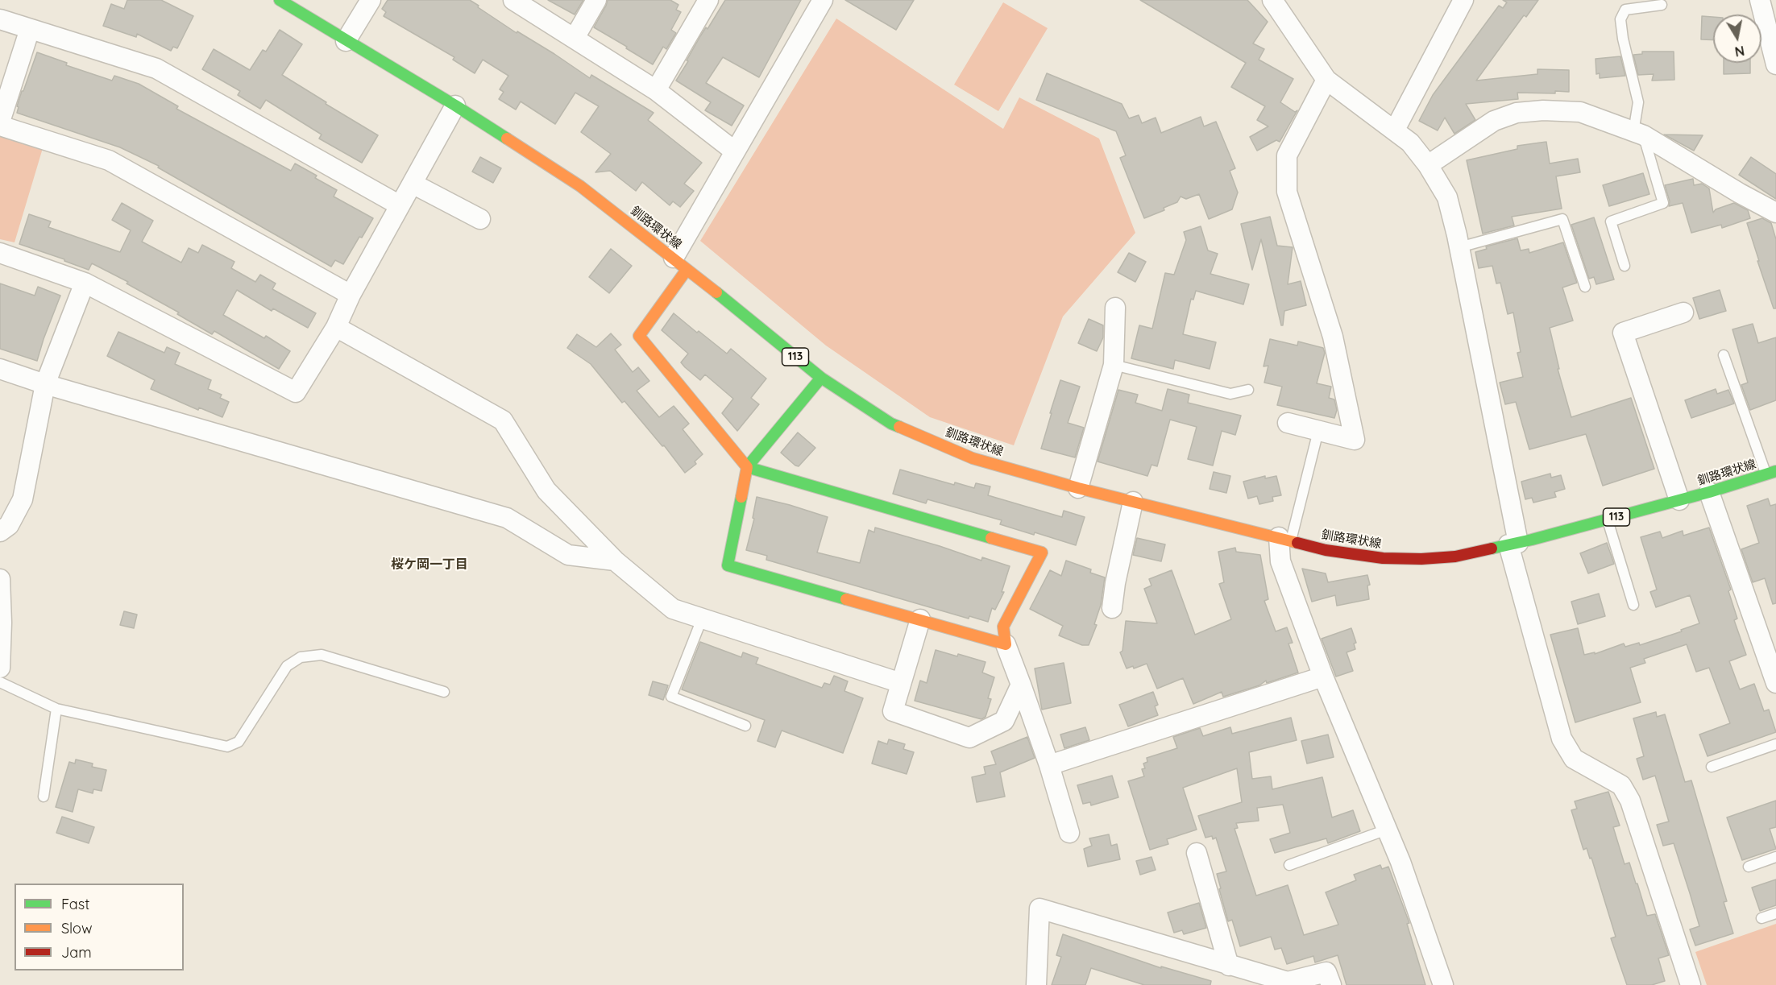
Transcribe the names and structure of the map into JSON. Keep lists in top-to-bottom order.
{
  "streets": {
    "main road": ["釧路環状線", "113"]
  },
  "districts": ["桜ケ岡一丁目"],
  "legend": ["Fast", "Slow", "Jam"],
  "north": "bottom"
}
